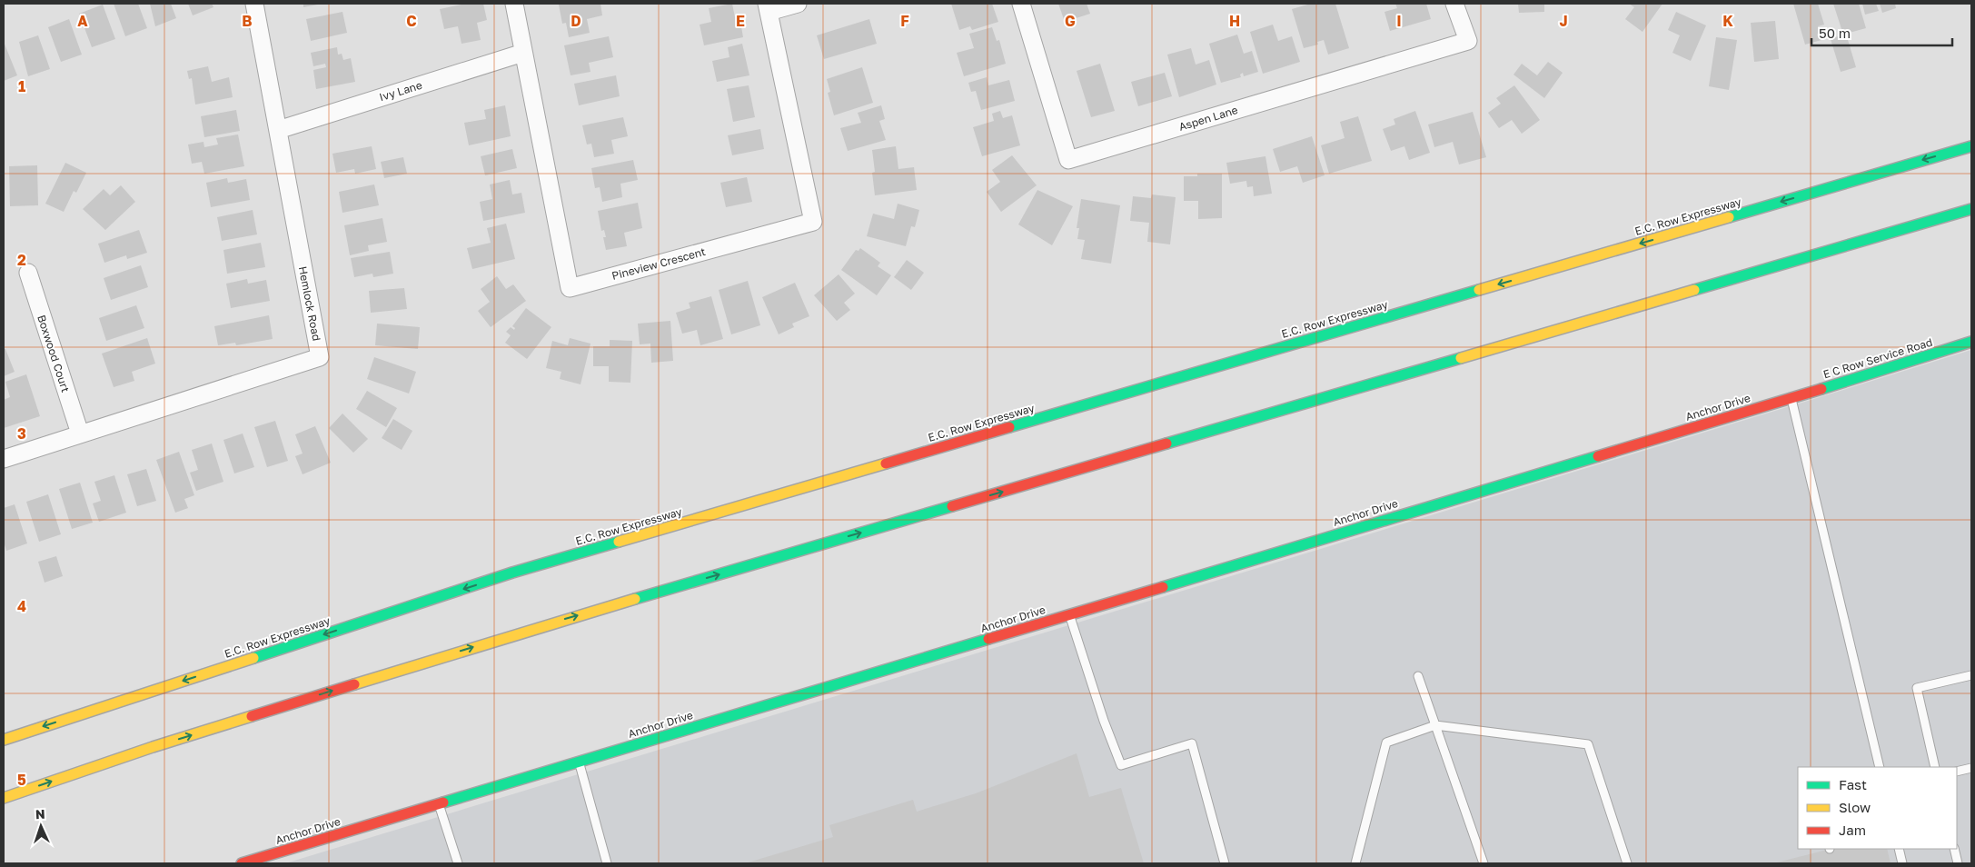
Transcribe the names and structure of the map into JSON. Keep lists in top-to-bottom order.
{
  "streets": {
    "main road": ["E.C. Row Expressway", "E C Row Service Road", "Anchor Drive"],
    "street": [
      "Ivy Lane",
      "Aspen Lane",
      "Pineview Crescent",
      "Hemlock Road",
      "Boxwood Court"
    ]
  },
  "crossings": [
    ["Ivy Lane", "Pineview Crescent"],
    ["Ivy Lane", "Hemlock Road"],
    ["Hemlock Road", "Boxwood Court"],
    ["E C Row Service Road", "Anchor Drive"]
  ],
  "legend": ["Fast", "Slow", "Jam"],
  "scale_bar": "50 m",
  "north": "top",
  "grid": {
    "columns": [
      "A",
      "B",
      "C",
      "D",
      "E",
      "F",
      "G",
      "H",
      "I",
      "J",
      "K"
    ],
    "rows": [
      "1",
      "2",
      "3",
      "4",
      "5"
    ]
  }
}
